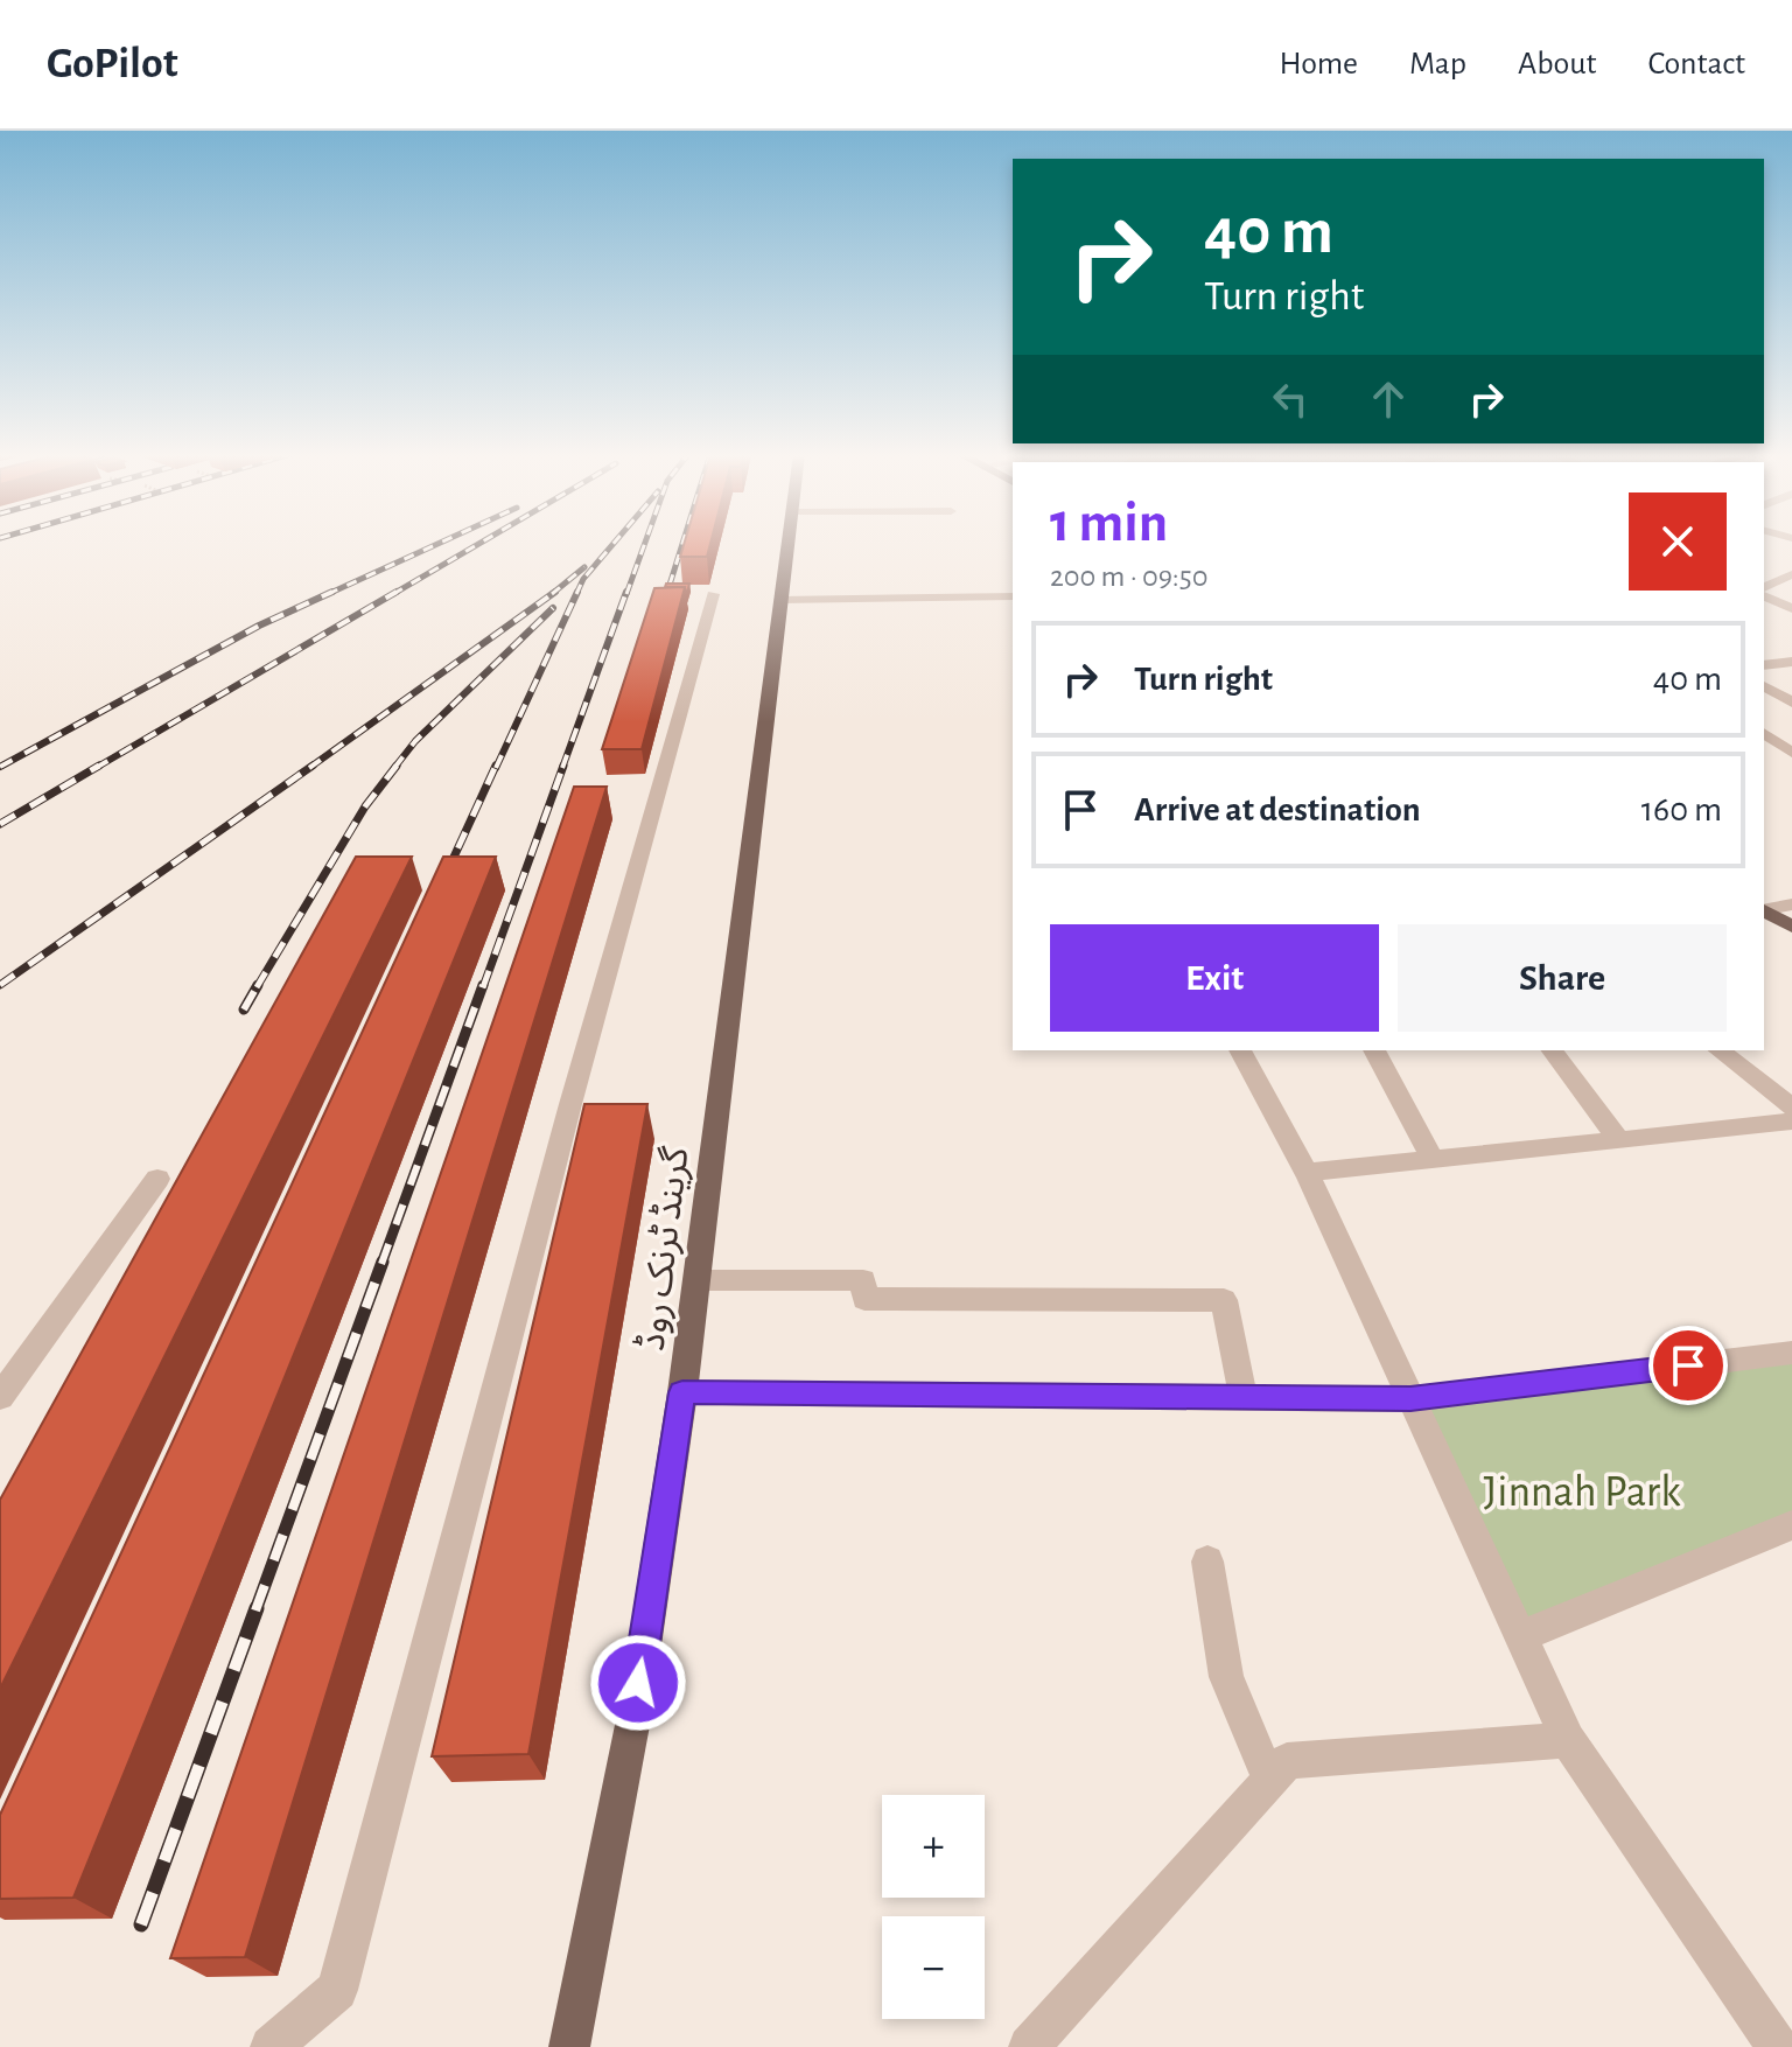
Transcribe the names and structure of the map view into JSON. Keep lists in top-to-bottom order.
{
  "streets": {
    "main road": ["گرینڈ ٹرنک روڈ"]
  },
  "parks": ["Jinnah Park"],
  "page": {
    "header": "GoPilot",
    "nav": [
      "Home",
      "Map",
      "About",
      "Contact"
    ],
    "turn": ["40 m", "Turn right"],
    "heading": ["1 min", "200 m · 09:50"],
    "list": [
      {
        "name": "Turn right",
        "value": "40 m"
      },
      {
        "name": "Arrive at destination",
        "value": "160 m"
      }
    ],
    "buttons": ["Exit", "Share"],
    "map_buttons": ["+", "−"]
  }
}
